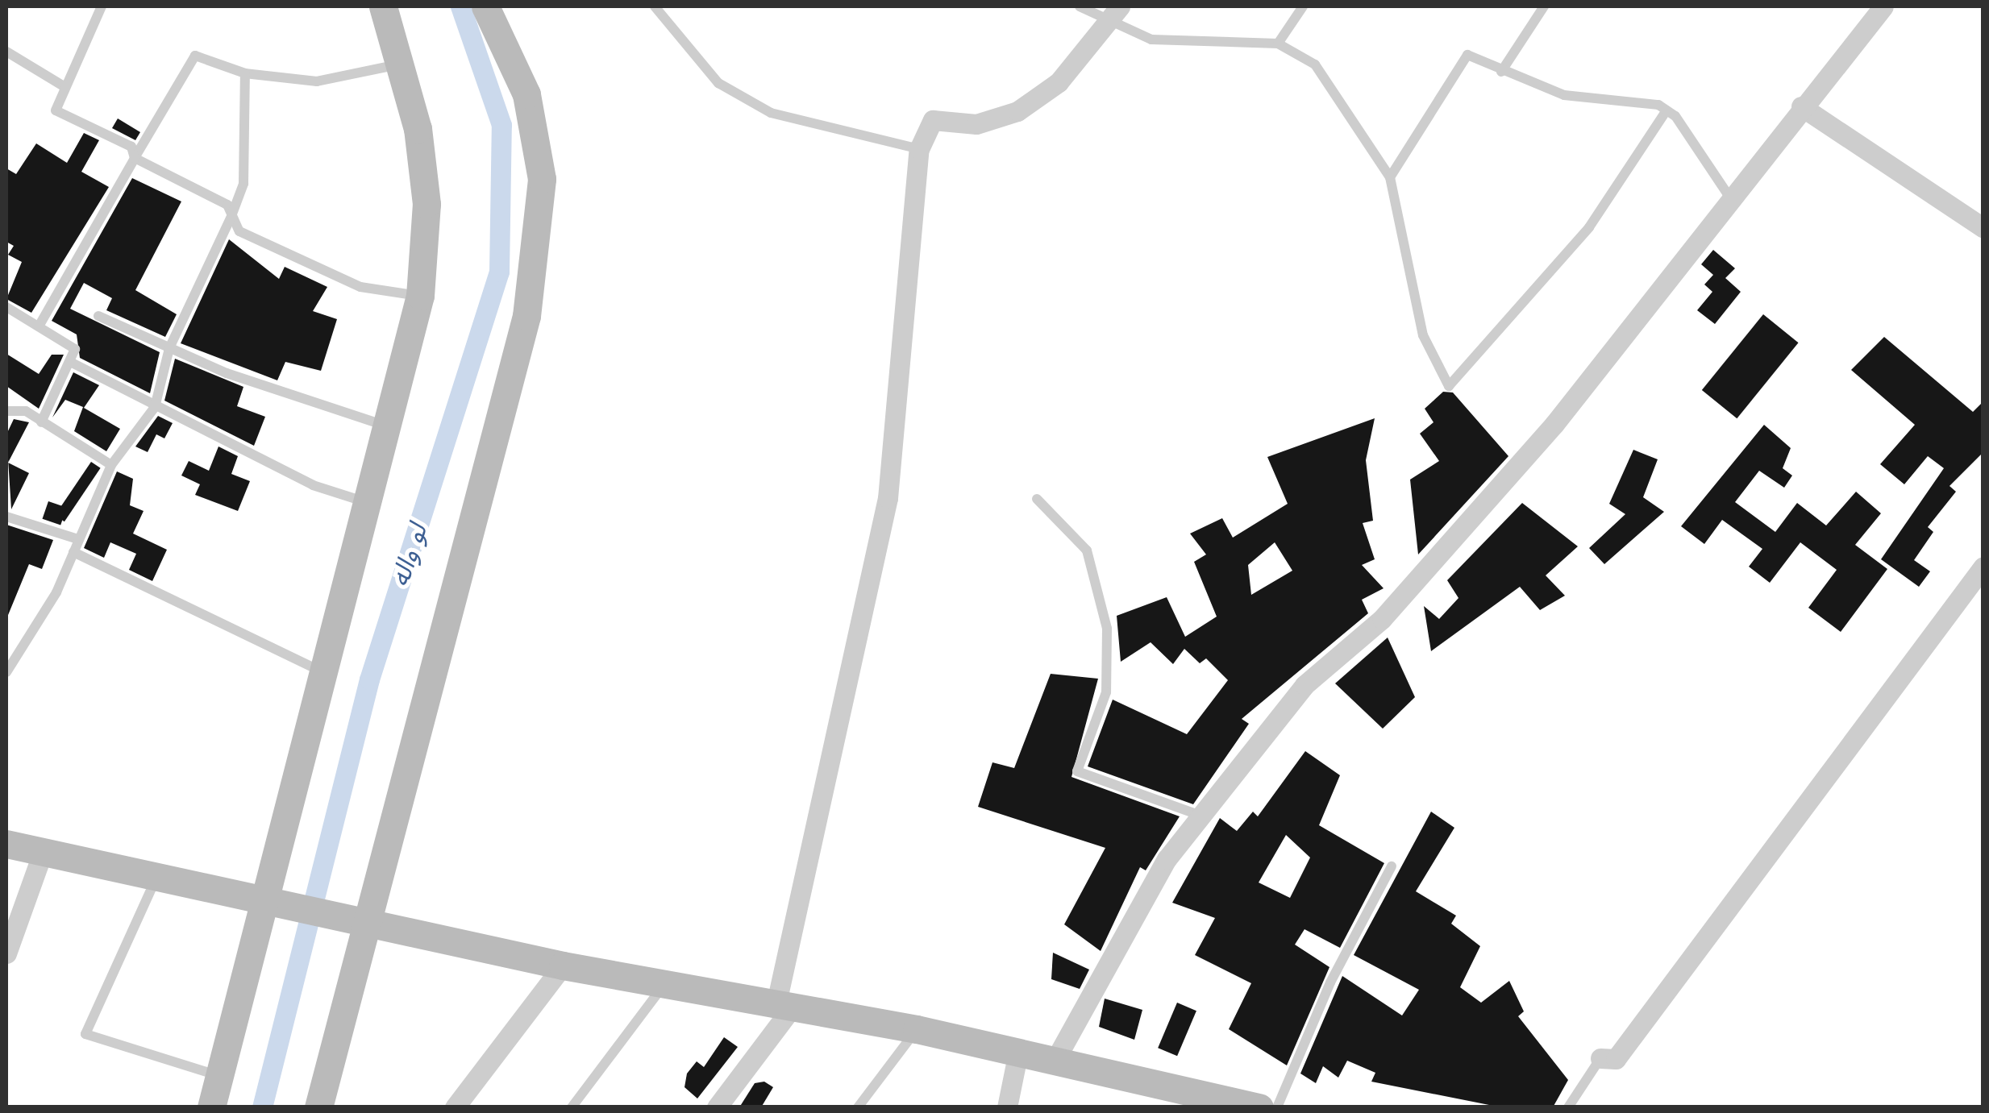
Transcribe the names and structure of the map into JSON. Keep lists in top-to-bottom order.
{
  "water": ["لو واله"]
}
